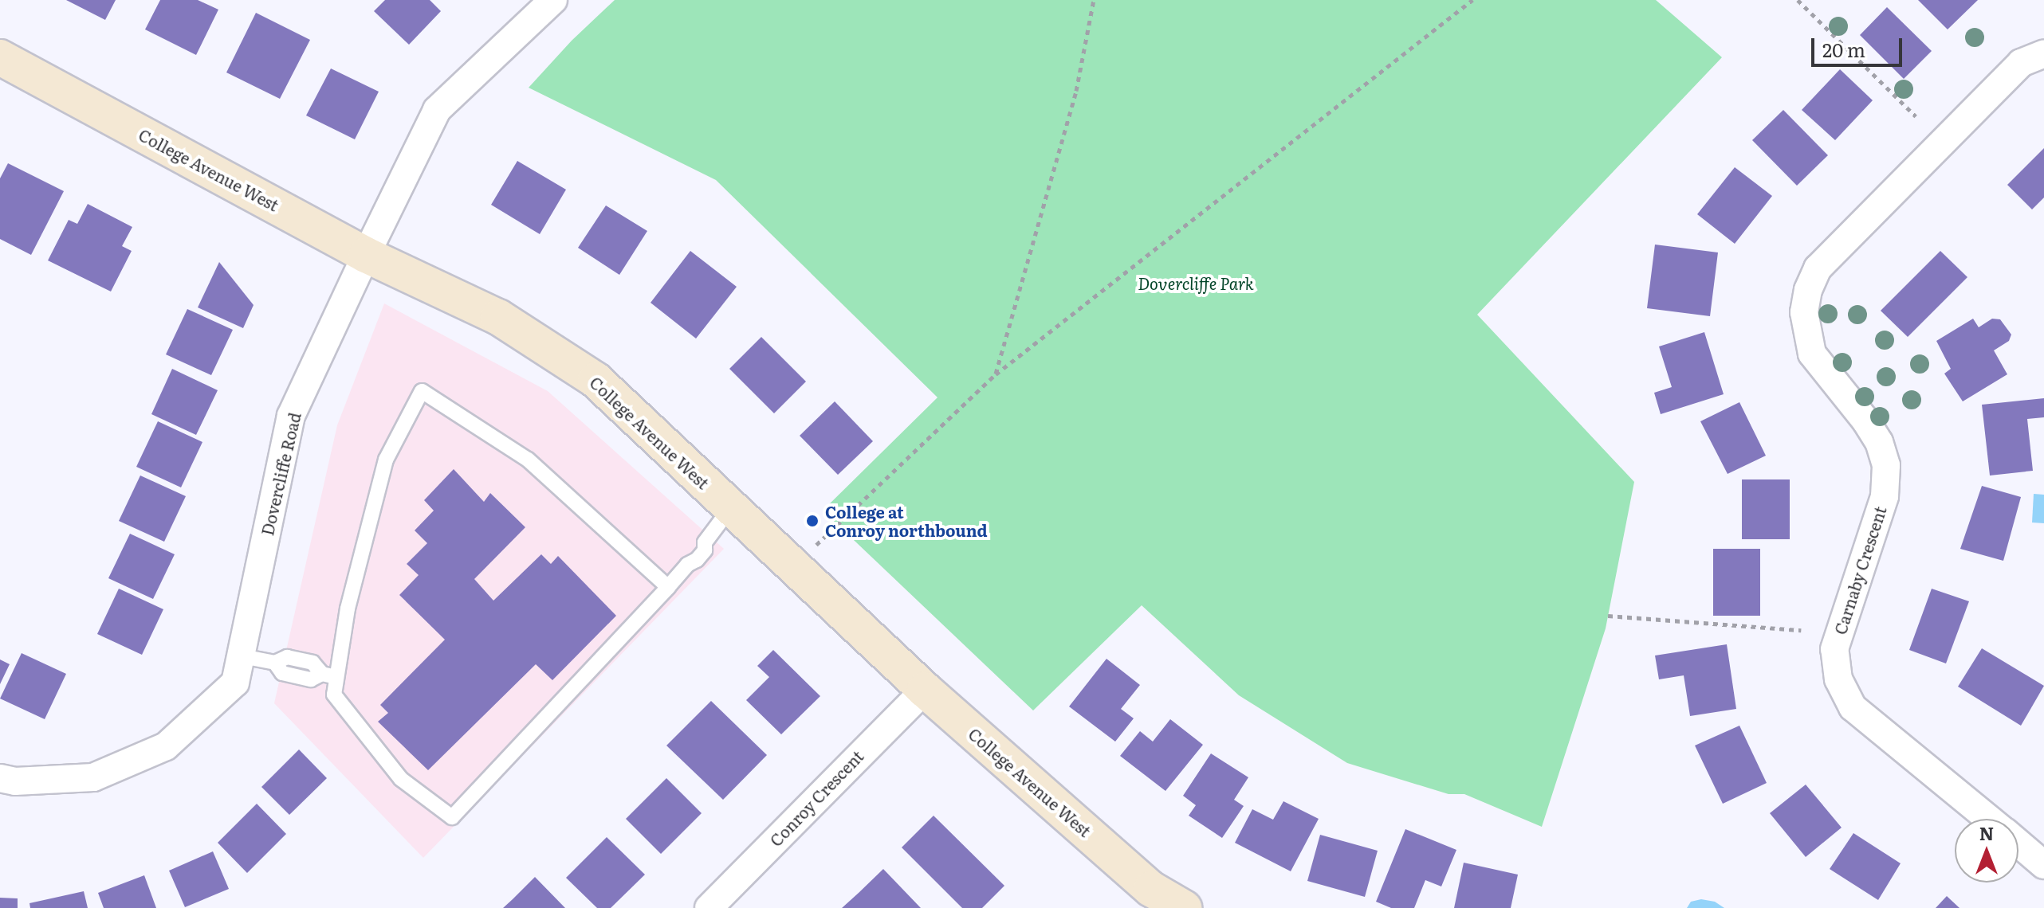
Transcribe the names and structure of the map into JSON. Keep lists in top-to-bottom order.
{
  "streets": {
    "street": [
      "College Avenue West",
      "Dovercliffe Road",
      "Carnaby Crescent",
      "Conroy Crescent"
    ]
  },
  "crossings": [
    ["College Avenue West", "Dovercliffe Road"],
    ["College Avenue West", "Conroy Crescent"]
  ],
  "parks": ["Dovercliffe Park"],
  "places": ["College at Conroy northbound"],
  "scale_bar": "20 m",
  "north": "top"
}
